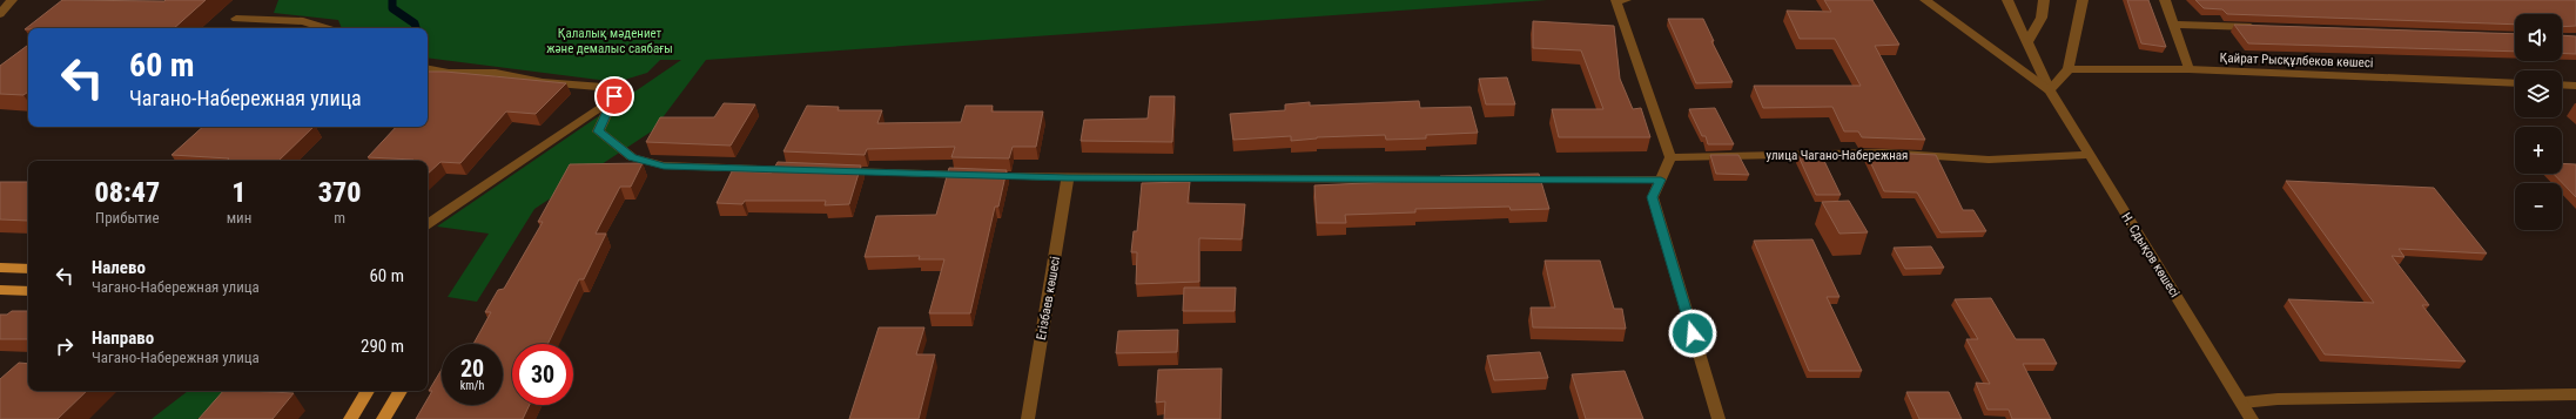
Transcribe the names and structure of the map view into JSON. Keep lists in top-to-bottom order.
{
  "streets": {
    "street": [
      "Қайрат Рысқұлбеков көшесі",
      "улица Чагано-Набережная",
      "Н. Сдықов көшесі",
      "Егізбаев көшесі"
    ]
  },
  "crossings": [
    ["улица Чагано-Набережная", "Н. Сдықов көшесі"]
  ],
  "parks": ["Қалалық мәдениет және демалыс саябағы"],
  "page": {
    "map_buttons": ["+", "−"],
    "turn": ["60 m", "Чагано-Набережная улица"],
    "eta": [
      "08:47",
      "Прибытие",
      "1",
      "мин",
      "370",
      "m"
    ],
    "list": [
      {
        "name": "Налево",
        "note": "Чагано-Набережная улица",
        "value": "60 m"
      },
      {
        "name": "Направо",
        "note": "Чагано-Набережная улица",
        "value": "290 m"
      }
    ],
    "speed": "20 km/h",
    "limit": "30"
  }
}
